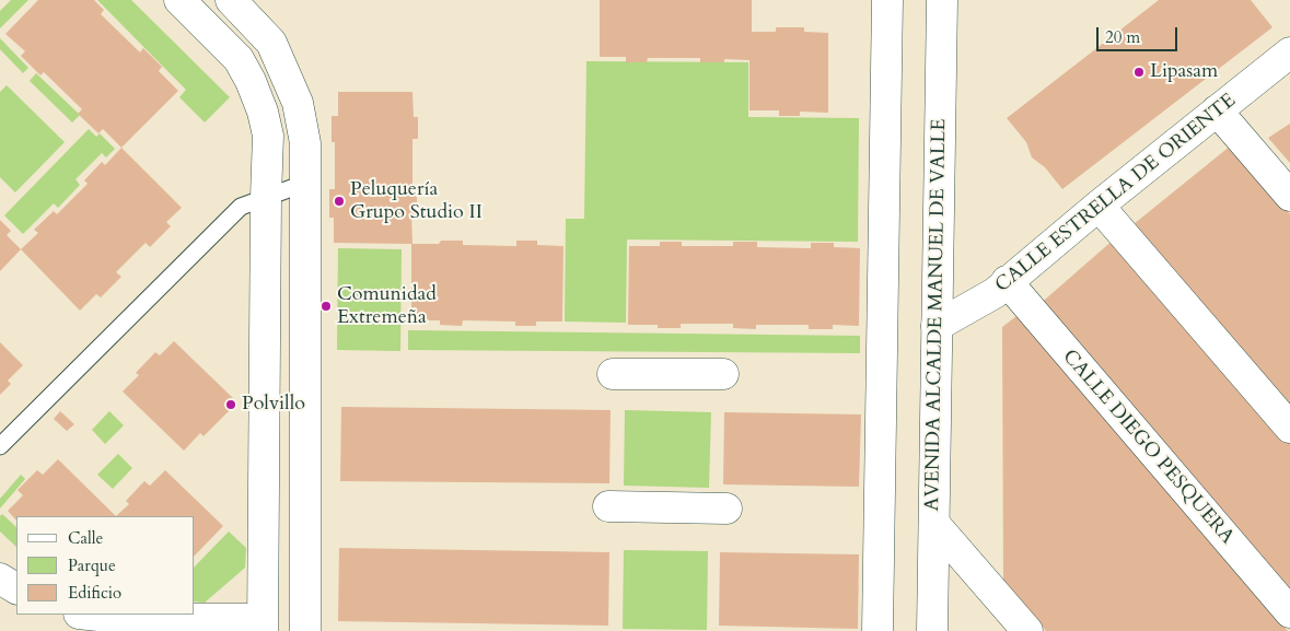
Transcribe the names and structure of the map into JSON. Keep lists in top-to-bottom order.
{
  "streets": {
    "street": ["CALLE ESTRELLA DE ORIENTE", "AVENIDA ALCALDE MANUEL DE VALLE", "CALLE DIEGO PESQUERA"]
  },
  "crossings": [
    ["CALLE ESTRELLA DE ORIENTE", "AVENIDA ALCALDE MANUEL DE VALLE"],
    ["CALLE ESTRELLA DE ORIENTE", "CALLE DIEGO PESQUERA"]
  ],
  "places": [
    "Lipasam",
    "Peluquería Grupo Studio II",
    "Comunidad Extremeña",
    "Polvillo"
  ],
  "legend": ["Calle", "Parque", "Edificio"],
  "scale_bar": "20 m"
}
